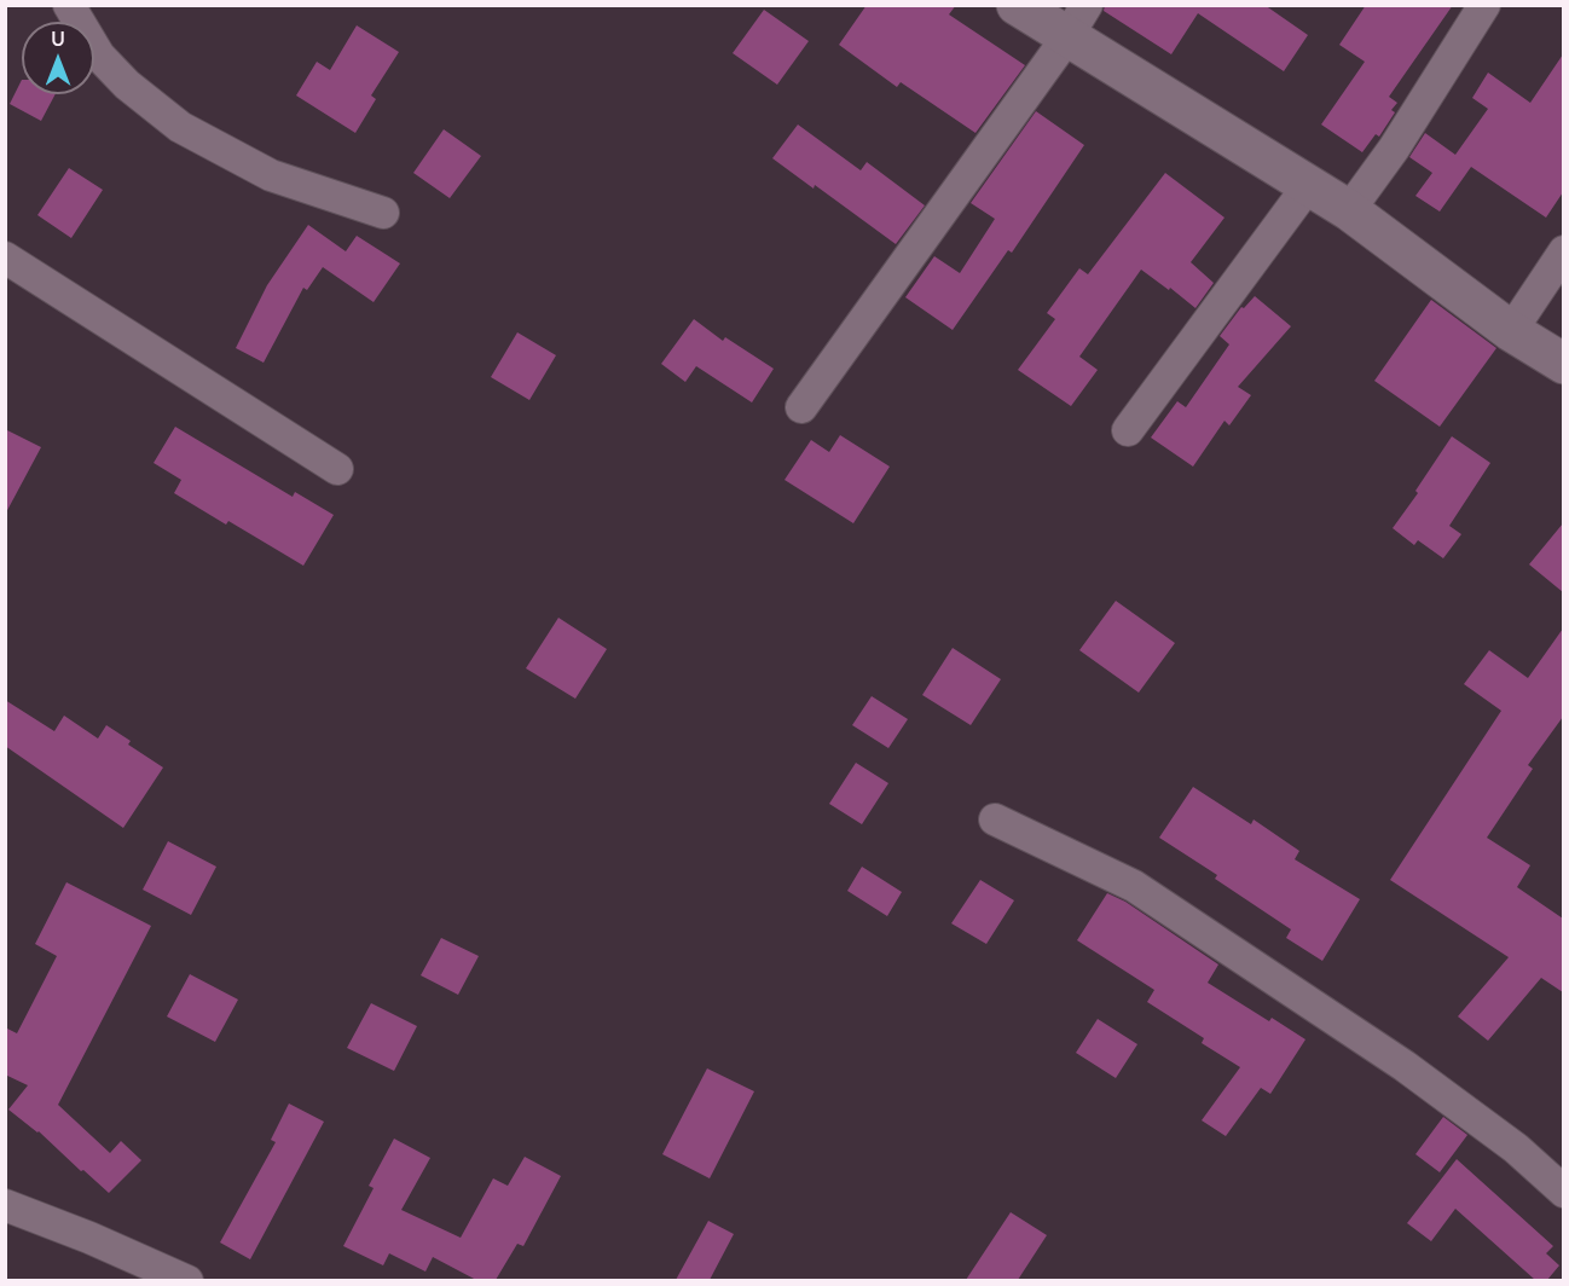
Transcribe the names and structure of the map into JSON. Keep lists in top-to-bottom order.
{
  "north": "top"
}
